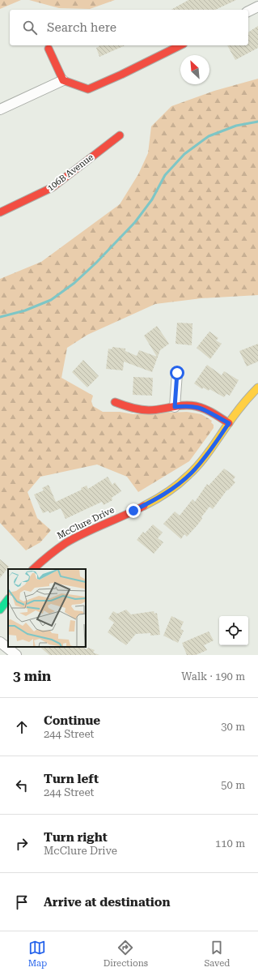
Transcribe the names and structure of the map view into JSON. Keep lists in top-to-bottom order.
{
  "streets": {
    "street": ["106B Avenue", "McClure Drive"]
  },
  "north": "top left",
  "page": {
    "search": "Search here",
    "heading": ["3 min", "Walk · 190 m"],
    "list": [
      ["Continue", "244 Street", "30 m"],
      ["Turn left", "244 Street", "50 m"],
      ["Turn right", "McClure Drive", "110 m"],
      "Arrive at destination"
    ],
    "nav": ["Map", "Directions", "Saved"]
  }
}
